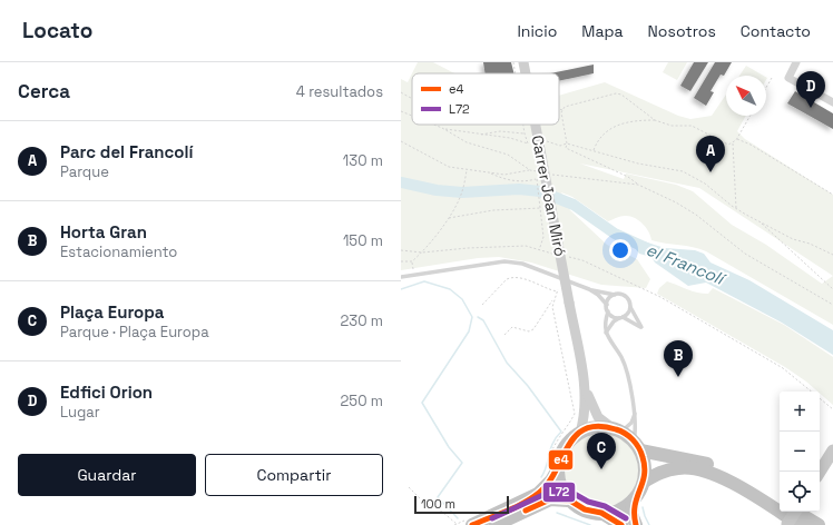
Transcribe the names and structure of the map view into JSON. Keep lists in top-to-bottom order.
{
  "streets": {
    "street": ["Carrer Joan Miró"]
  },
  "water": ["el Francolí"],
  "lines": ["transit line e4", "transit line L72"],
  "legend": ["e4", "L72"],
  "scale_bar": "100 m",
  "north": "top left",
  "page": {
    "header": "Locato",
    "nav": [
      "Inicio",
      "Mapa",
      "Nosotros",
      "Contacto"
    ],
    "heading": ["Cerca", "4 resultados"],
    "pins": [
      "D",
      "A",
      "B",
      "C"
    ],
    "list": [
      {
        "mark": "A",
        "name": "Parc del Francolí",
        "note": "Parque",
        "value": "130 m"
      },
      {
        "mark": "B",
        "name": "Horta Gran",
        "note": "Estacionamiento",
        "value": "150 m"
      },
      {
        "mark": "C",
        "name": "Plaça Europa",
        "note": "Parque · Plaça Europa",
        "value": "230 m"
      },
      {
        "mark": "D",
        "name": "Edfici Orion",
        "note": "Lugar",
        "value": "250 m"
      }
    ],
    "map_buttons": ["+", "−"],
    "buttons": ["Guardar", "Compartir"],
    "scale": "100 m"
  }
}
